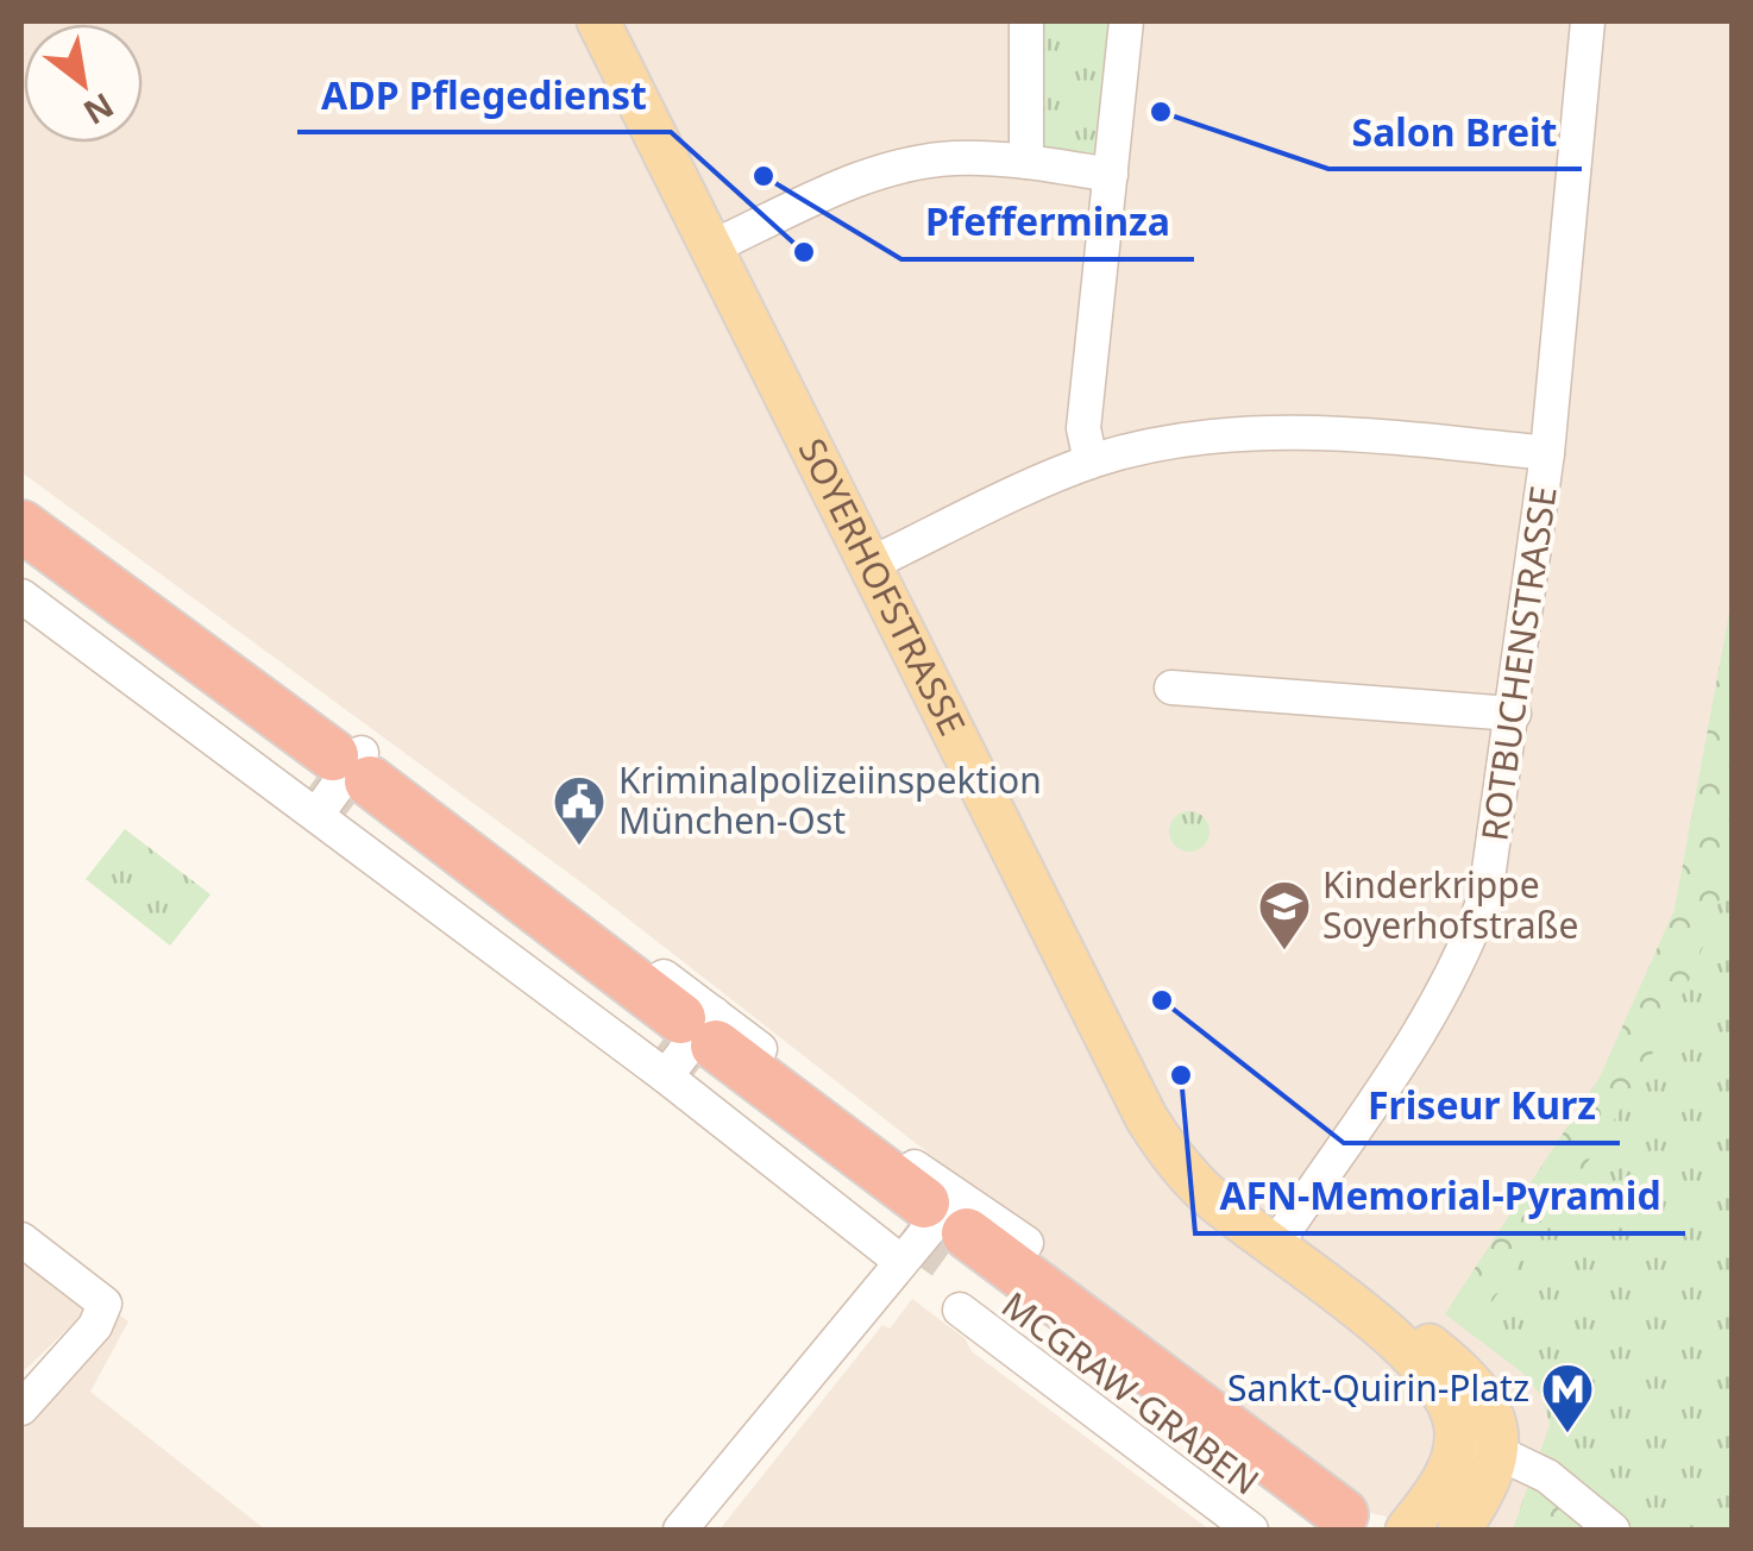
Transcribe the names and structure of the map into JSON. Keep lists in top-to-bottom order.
{
  "streets": {
    "highway": ["MCGRAW-GRABEN"],
    "main road": ["SOYERHOFSTRASSE"],
    "street": ["ROTBUCHENSTRASSE"]
  },
  "crossings": [
    ["SOYERHOFSTRASSE", "ROTBUCHENSTRASSE"]
  ],
  "places": {
    "other": [
      "Salon Breit",
      "Pfefferminza",
      "ADP Pflegedienst",
      "Friseur Kurz",
      "AFN-Memorial-Pyramid"
    ],
    "public building": ["Kriminalpolizeiinspektion München-Ost"],
    "school or university": ["Kinderkrippe Soyerhofstraße"],
    "metro station": ["Sankt-Quirin-Platz"]
  },
  "north": "bottom right"
}
